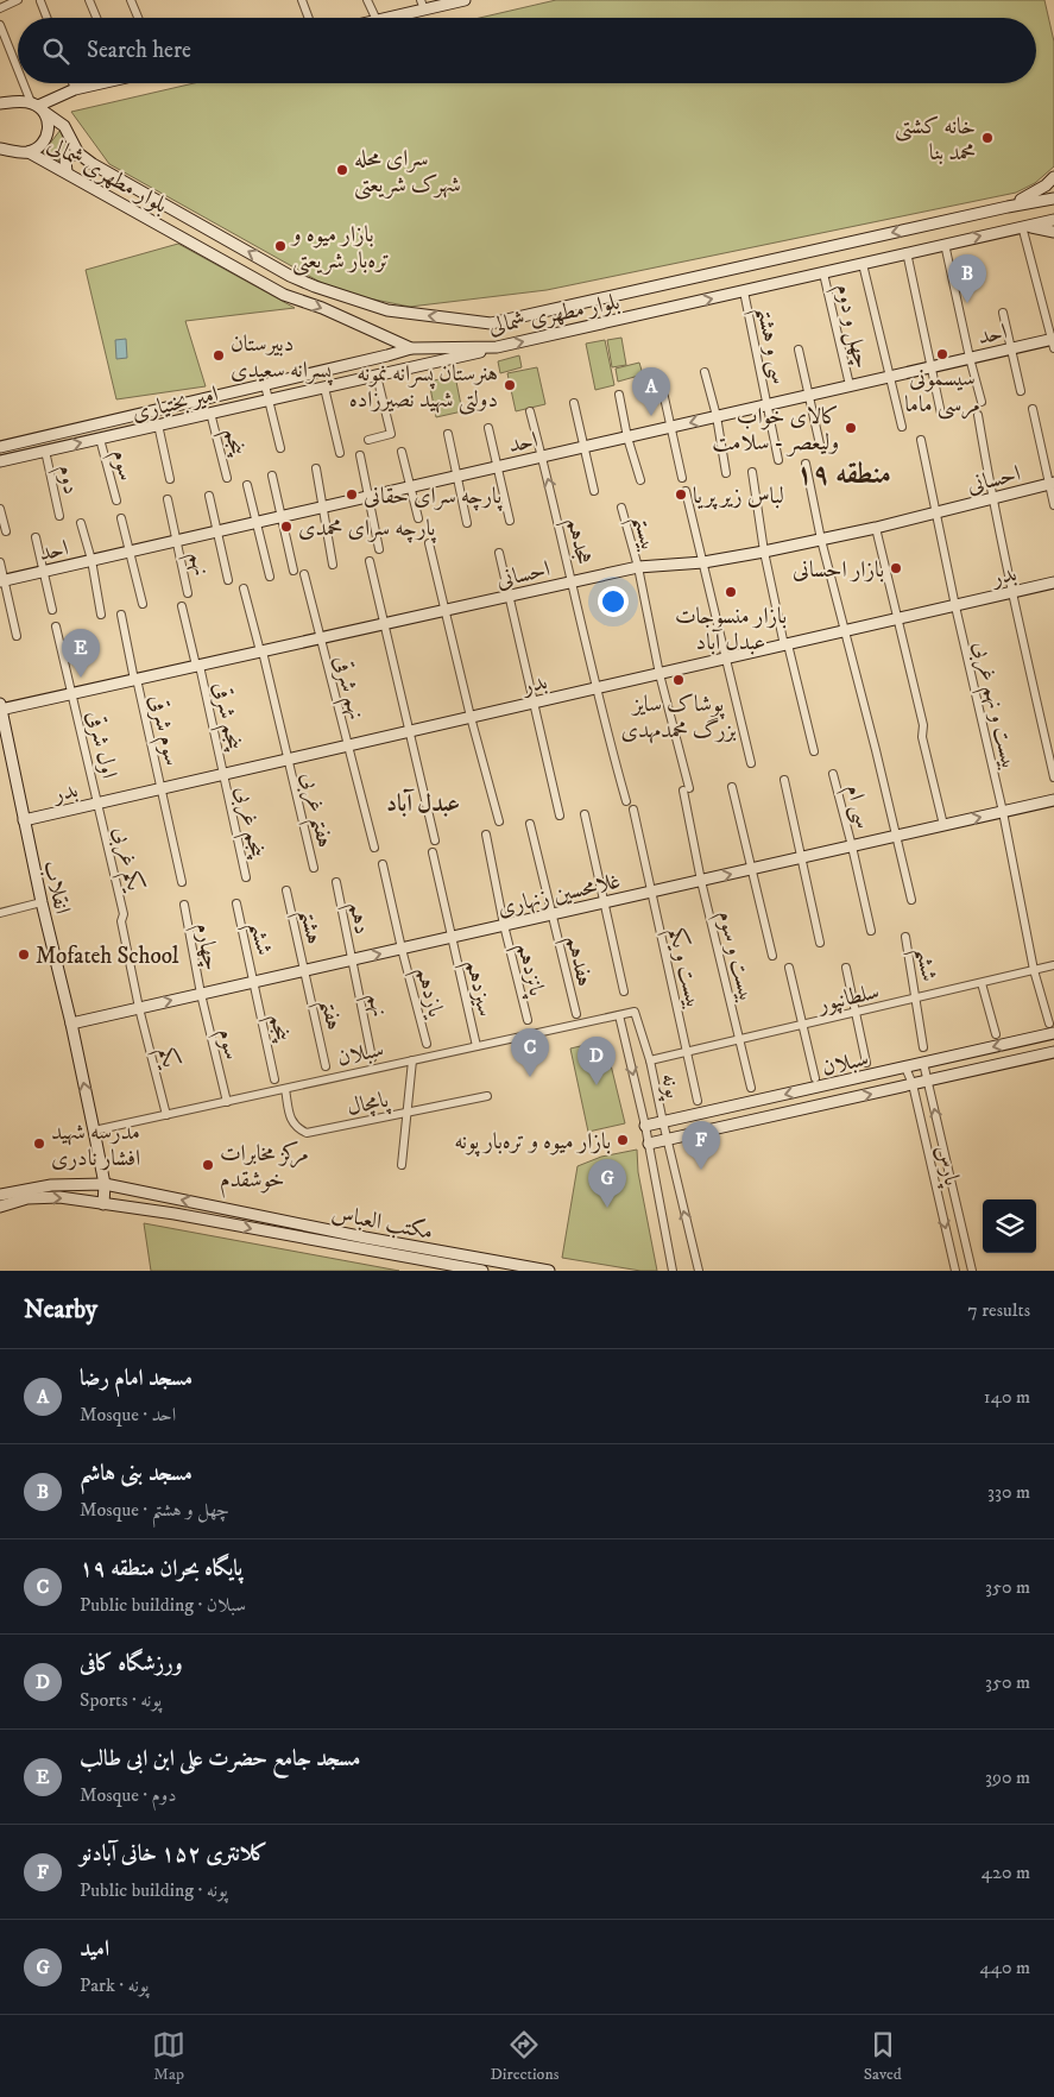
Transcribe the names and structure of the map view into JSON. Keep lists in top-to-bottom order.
{
  "streets": {
    "street": [
      "بلوار مطهری شمالی",
      "چهل و دوم",
      "احد",
      "سی و هشتم",
      "امیر بختیاری",
      "پنجم",
      "سوم",
      "احسانی",
      "دوم",
      "بیستم",
      "هجدهم",
      "نهم",
      "بدر",
      "نهم شرقی",
      "بیست و نهم غربی",
      "پنجم شرقی",
      "سوم شرقی",
      "اول شرقی",
      "سی ام",
      "هفتم غربی",
      "پنجم غربی",
      "یکم غربی",
      "انقلاب",
      "غلامحسین زنهاری",
      "دهم",
      "هشتم",
      "ششم",
      "چهارم",
      "بیست و سوم",
      "هفدهم",
      "بیست و یکم",
      "پانزدهم",
      "سیزدهم",
      "یازدهم",
      "سلطانپور",
      "هفتم",
      "سبلان",
      "یکم",
      "پونه",
      "پامچال",
      "پارس",
      "مکتب العباس"
    ]
  },
  "crossings": [
    ["بلوار مطهری شمالی", "چهل و دوم"],
    ["بلوار مطهری شمالی", "سی و هشتم"],
    ["بلوار مطهری شمالی", "امیر بختیاری"],
    ["چهل و دوم", "احد"],
    ["احد", "سی و هشتم"],
    ["احد", "هجدهم"],
    ["احد", "نهم"],
    ["امیر بختیاری", "پنجم"],
    ["امیر بختیاری", "سوم"],
    ["امیر بختیاری", "دوم"],
    ["پنجم", "غلامحسین زنهاری"],
    ["پنجم", "ششم"],
    ["سوم", "غلامحسین زنهاری"],
    ["سوم", "چهارم"],
    ["سوم", "سبلان"],
    ["احسانی", "بیستم"],
    ["احسانی", "هجدهم"],
    ["احسانی", "نهم شرقی"],
    ["احسانی", "بیست و نهم غربی"],
    ["احسانی", "پنجم شرقی"],
    ["احسانی", "سوم شرقی"],
    ["احسانی", "اول شرقی"],
    ["احسانی", "هفتم غربی"],
    ["احسانی", "انقلاب"],
    ["بیستم", "بدر"],
    ["بیستم", "بیست و سوم"],
    ["هجدهم", "بدر"],
    ["نهم", "غلامحسین زنهاری"],
    ["نهم", "دهم"],
    ["بدر", "نهم شرقی"],
    ["بدر", "بیست و نهم غربی"],
    ["بدر", "پنجم شرقی"],
    ["بدر", "سوم شرقی"],
    ["بدر", "اول شرقی"],
    ["بدر", "هفتم غربی"],
    ["بدر", "پنجم غربی"],
    ["بدر", "یکم غربی"],
    ["بدر", "انقلاب"],
    ["بدر", "بیست و سوم"],
    ["بیست و نهم غربی", "غلامحسین زنهاری"],
    ["بیست و نهم غربی", "سلطانپور"],
    ["پنجم شرقی", "پنجم غربی"],
    ["اول شرقی", "یکم غربی"],
    ["سی ام", "غلامحسین زنهاری"],
    ["یکم غربی", "غلامحسین زنهاری"],
    ["یکم غربی", "یکم"],
    ["انقلاب", "غلامحسین زنهاری"],
    ["انقلاب", "سبلان"],
    ["انقلاب", "مکتب العباس"],
    ["غلامحسین زنهاری", "دهم"],
    ["غلامحسین زنهاری", "هشتم"],
    ["غلامحسین زنهاری", "ششم"],
    ["غلامحسین زنهاری", "چهارم"],
    ["غلامحسین زنهاری", "بیست و سوم"],
    ["غلامحسین زنهاری", "هفدهم"],
    ["غلامحسین زنهاری", "بیست و یکم"],
    ["غلامحسین زنهاری", "پانزدهم"],
    ["غلامحسین زنهاری", "سیزدهم"],
    ["غلامحسین زنهاری", "یازدهم"],
    ["غلامحسین زنهاری", "هفتم"],
    ["غلامحسین زنهاری", "یکم"],
    ["هشتم", "هفتم"],
    ["ششم", "سلطانپور"],
    ["بیست و سوم", "سلطانپور"],
    ["بیست و یکم", "سلطانپور"],
    ["سیزدهم", "سبلان"],
    ["سلطانپور", "پونه"],
    ["سبلان", "یکم"],
    ["سبلان", "پونه"],
    ["سبلان", "پامچال"],
    ["سبلان", "پارس"]
  ],
  "districts": ["منطقه ۱۹", "عبدل آباد"],
  "places": [
    "خانه کشتی محمد بنا",
    "سرای محله شهرک شریعتی",
    "بازار میوه و تره‌بار شریعتی",
    "سیسمونی مرسی ماما",
    "دبیرستان پسرانه سعیدی",
    "هنرستان پسرانه نمونه دولتی شهید نصیرزاده",
    "کالای خواب ولیعصر - سلامت",
    "پارچه سرای حقانی",
    "لباس زیر پریا",
    "پارچه سرای محمدی",
    "بازار احسانی",
    "بازار منسوجات عبدل آباد",
    "پوشاک سایز بزرگ محمدمهدی",
    "Mofateh School",
    "بازار میوه و تره‌بار پونه",
    "مدرسه شهید افشار نادری",
    "مرکز مخابرات خوشقدم"
  ],
  "page": {
    "search": "Search here",
    "pins": [
      "B",
      "A",
      "E",
      "C",
      "D",
      "F",
      "G"
    ],
    "heading": ["Nearby", "7 results"],
    "list": [
      {
        "mark": "A",
        "name": "مسجد امام رضا",
        "note": "Mosque · احد",
        "value": "140 m"
      },
      {
        "mark": "B",
        "name": "مسجد بنی هاشم",
        "note": "Mosque · چهل و هشتم",
        "value": "330 m"
      },
      {
        "mark": "C",
        "name": "پایگاه بحران منطقه ۱۹",
        "note": "Public building · سبلان",
        "value": "350 m"
      },
      {
        "mark": "D",
        "name": "ورزشگاه کافی",
        "note": "Sports · پونه",
        "value": "350 m"
      },
      {
        "mark": "E",
        "name": "مسجد جامع حضرت علی ابن ابی طالب",
        "note": "Mosque · دوم",
        "value": "390 m"
      },
      {
        "mark": "F",
        "name": "کلانتری ۱۵۲ خانی آبادنو",
        "note": "Public building · پونه",
        "value": "420 m"
      },
      {
        "mark": "G",
        "name": "امید",
        "note": "Park · پونه",
        "value": "440 m"
      }
    ],
    "nav": ["Map", "Directions", "Saved"]
  }
}
